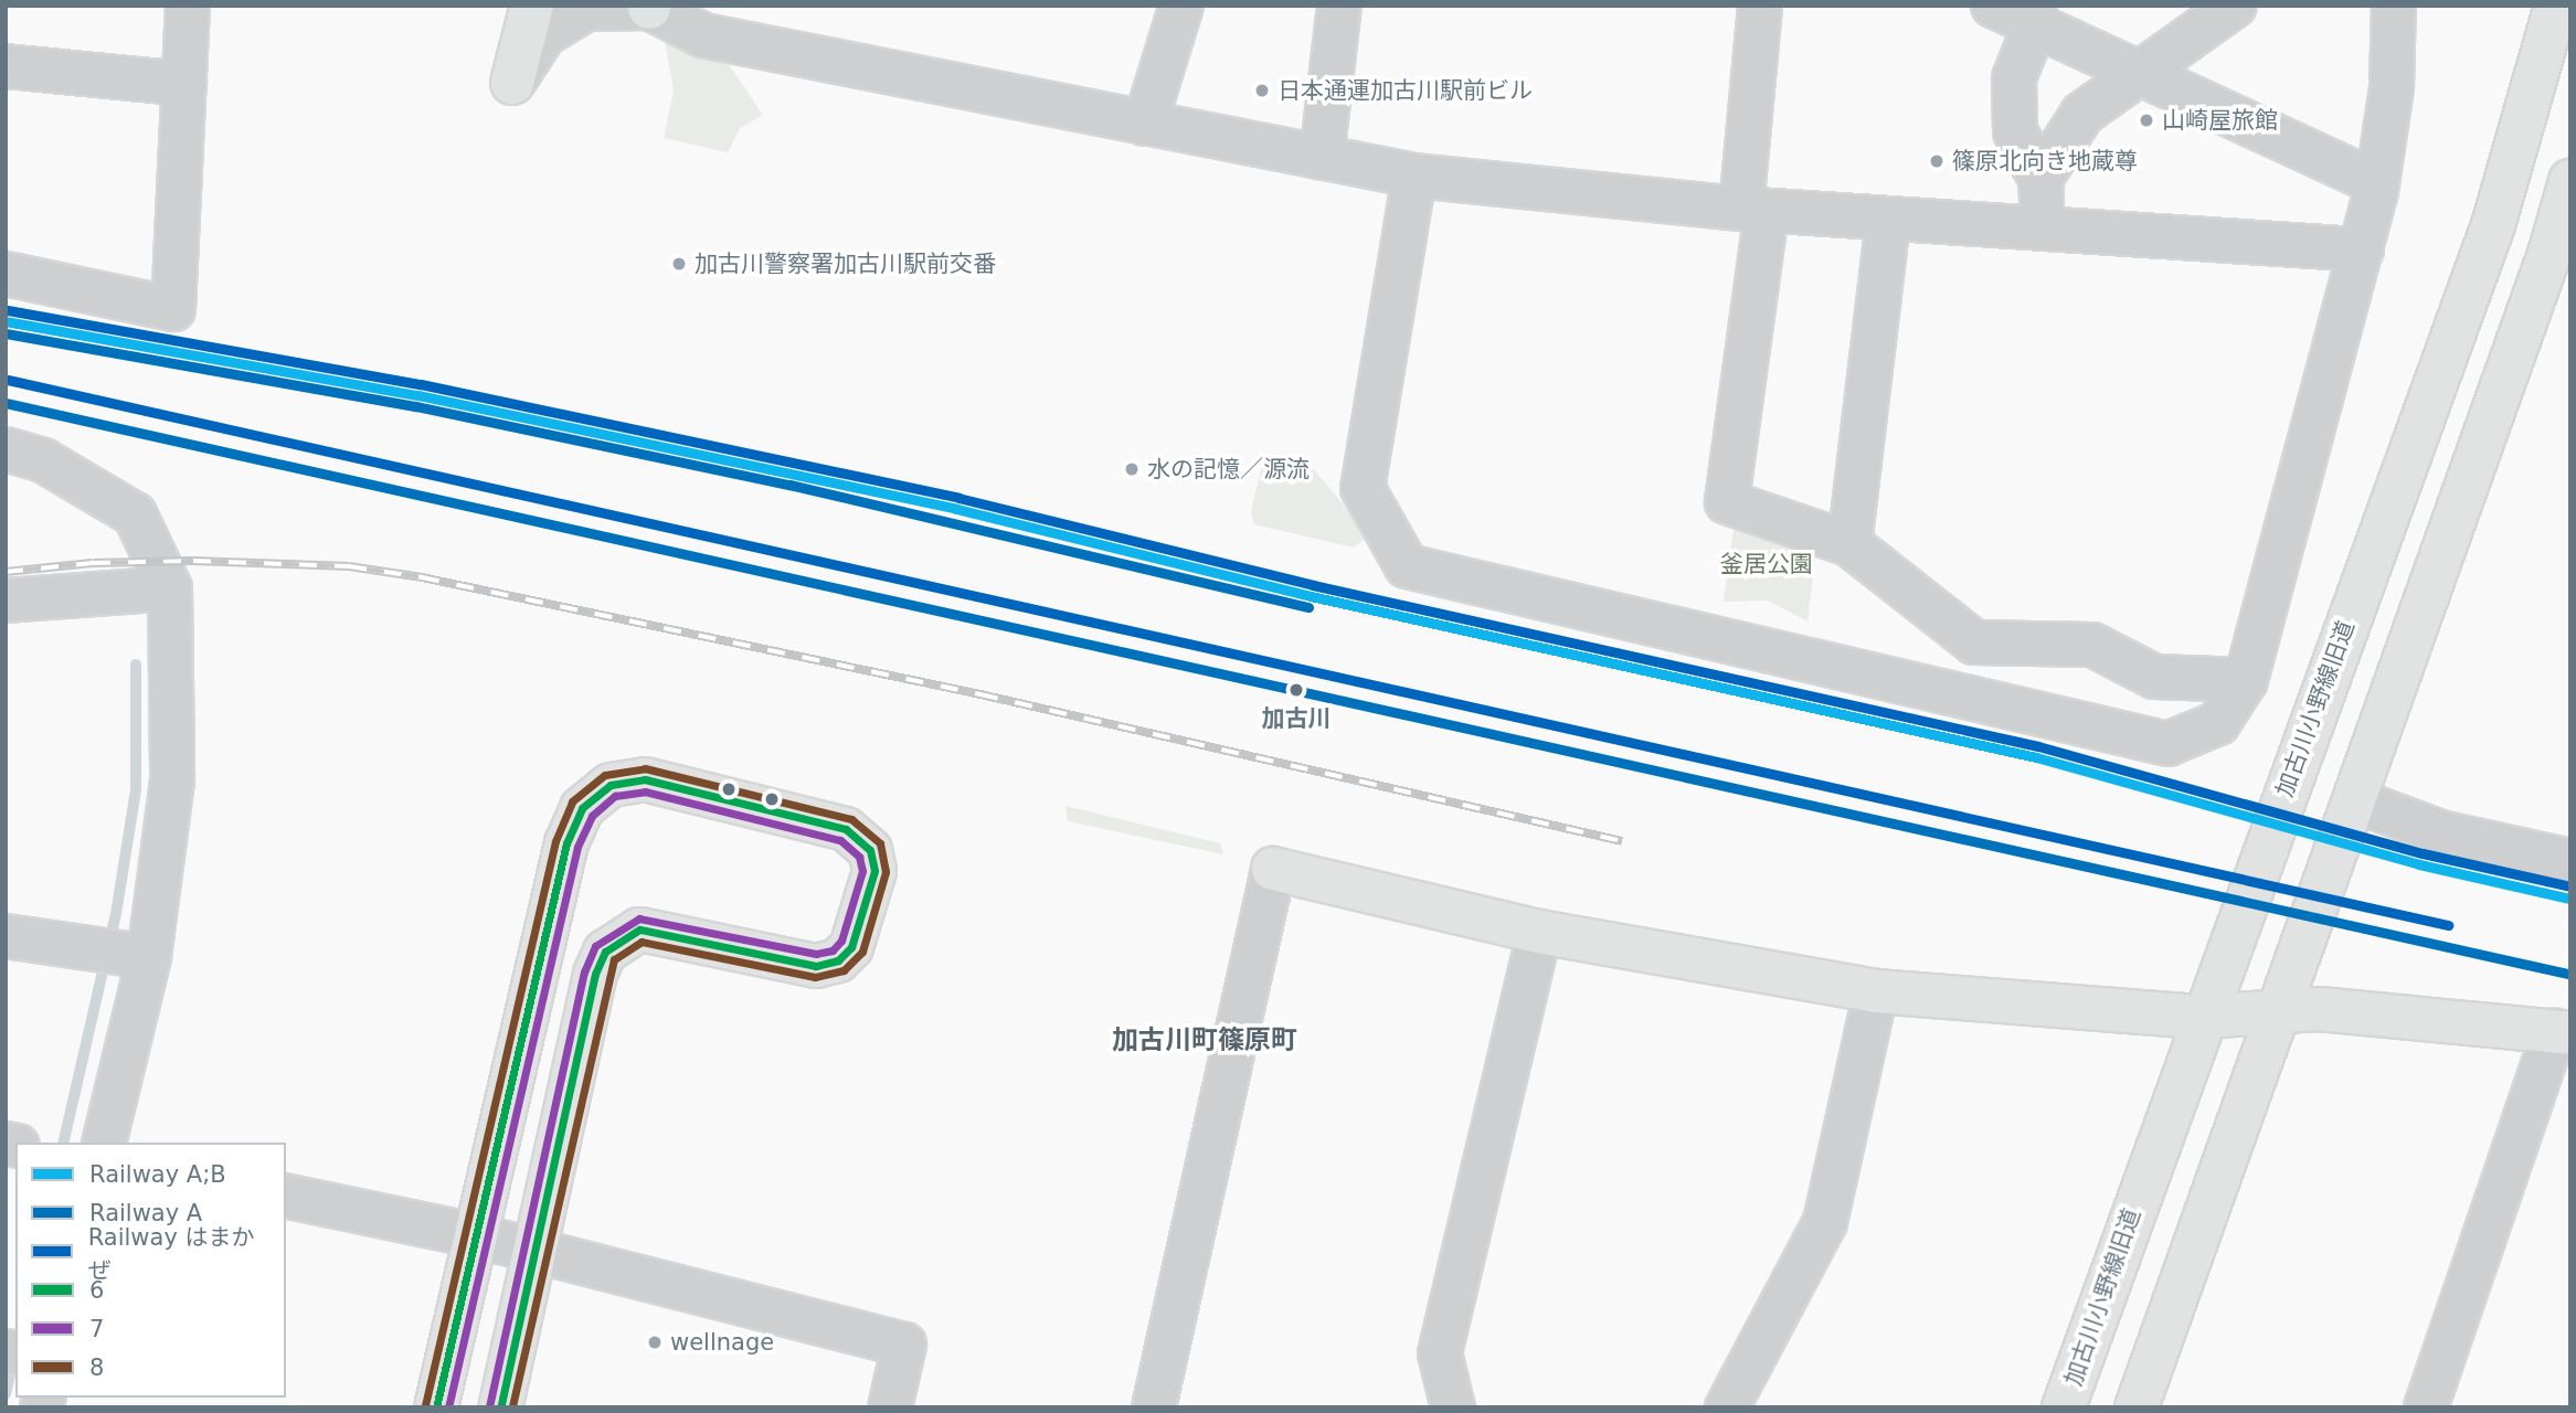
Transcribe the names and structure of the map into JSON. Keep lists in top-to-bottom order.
{
  "streets": {
    "street": ["加古川小野線旧道"]
  },
  "districts": ["加古川町篠原町"],
  "parks": ["釜居公園"],
  "places": [
    "日本通運加古川駅前ビル",
    "山崎屋旅館",
    "篠原北向き地蔵尊",
    "加古川警察署加古川駅前交番",
    "水の記憶／源流",
    "加古川",
    "wellnage"
  ],
  "lines": [
    "rail line はまかぜ",
    "rail line A;B",
    "rail line A",
    "transit line 8",
    "transit line 6",
    "transit line 7"
  ],
  "legend": [
    "Railway A;B",
    "Railway A",
    "Railway はまかぜ",
    "6",
    "7",
    "8"
  ]
}
